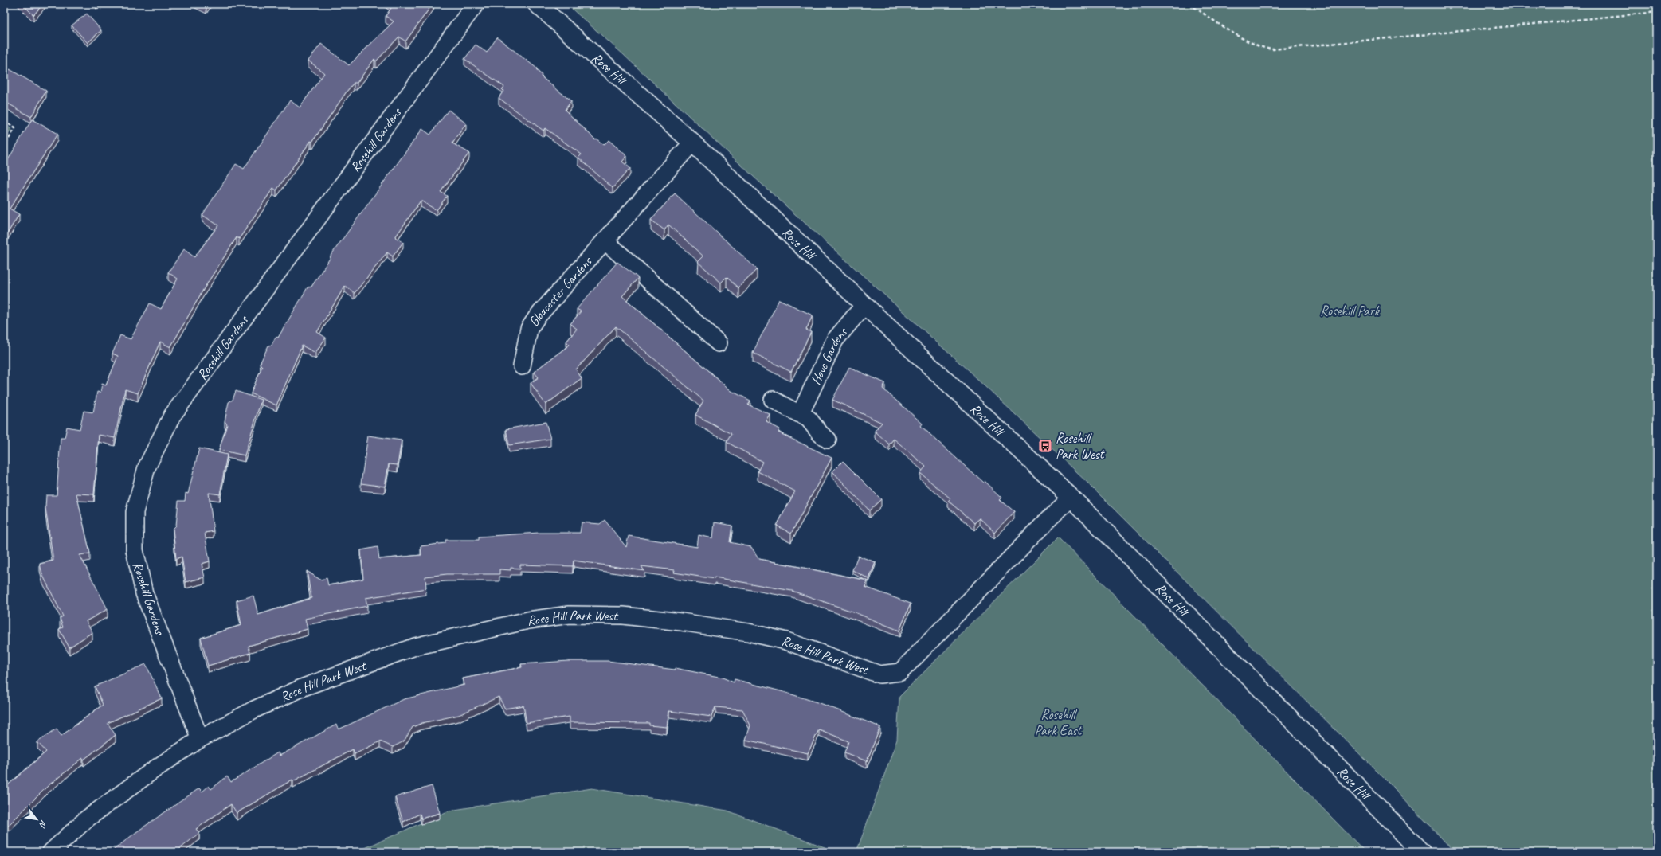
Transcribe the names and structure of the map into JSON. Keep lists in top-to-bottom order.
{
  "streets": {
    "main road": ["Rose Hill"],
    "street": [
      "Rosehill Gardens",
      "Gloucester Gardens",
      "Hove Gardens",
      "Rose Hill Park West"
    ]
  },
  "crossings": [
    ["Rose Hill", "Gloucester Gardens"],
    ["Rose Hill", "Hove Gardens"],
    ["Rose Hill", "Rose Hill Park West"],
    ["Rosehill Gardens", "Rose Hill Park West"]
  ],
  "parks": ["Rosehill Park", "Rosehill Park East"],
  "places": {
    "bus stop": ["Rosehill Park West"]
  },
  "north": "bottom right"
}
